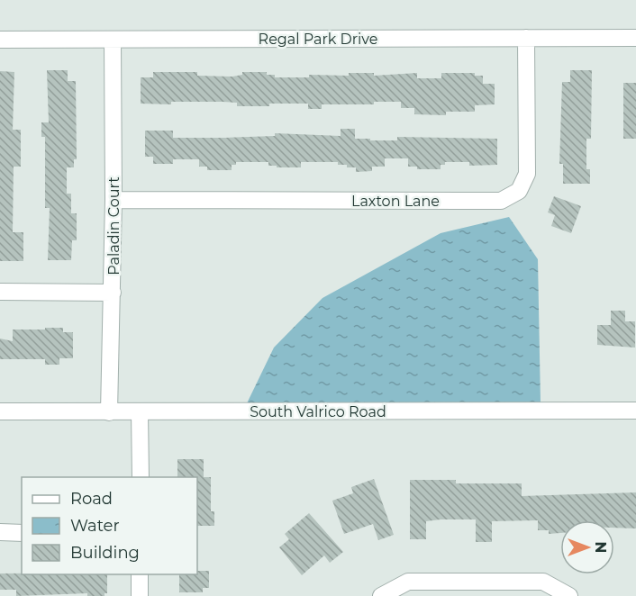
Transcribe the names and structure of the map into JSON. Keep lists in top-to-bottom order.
{
  "streets": {
    "street": [
      "Regal Park Drive",
      "Laxton Lane",
      "Paladin Court",
      "South Valrico Road"
    ]
  },
  "crossings": [
    ["Regal Park Drive", "Laxton Lane"],
    ["Regal Park Drive", "Paladin Court"],
    ["Laxton Lane", "Paladin Court"],
    ["Paladin Court", "South Valrico Road"]
  ],
  "legend": ["Road", "Water", "Building"],
  "north": "right"
}
